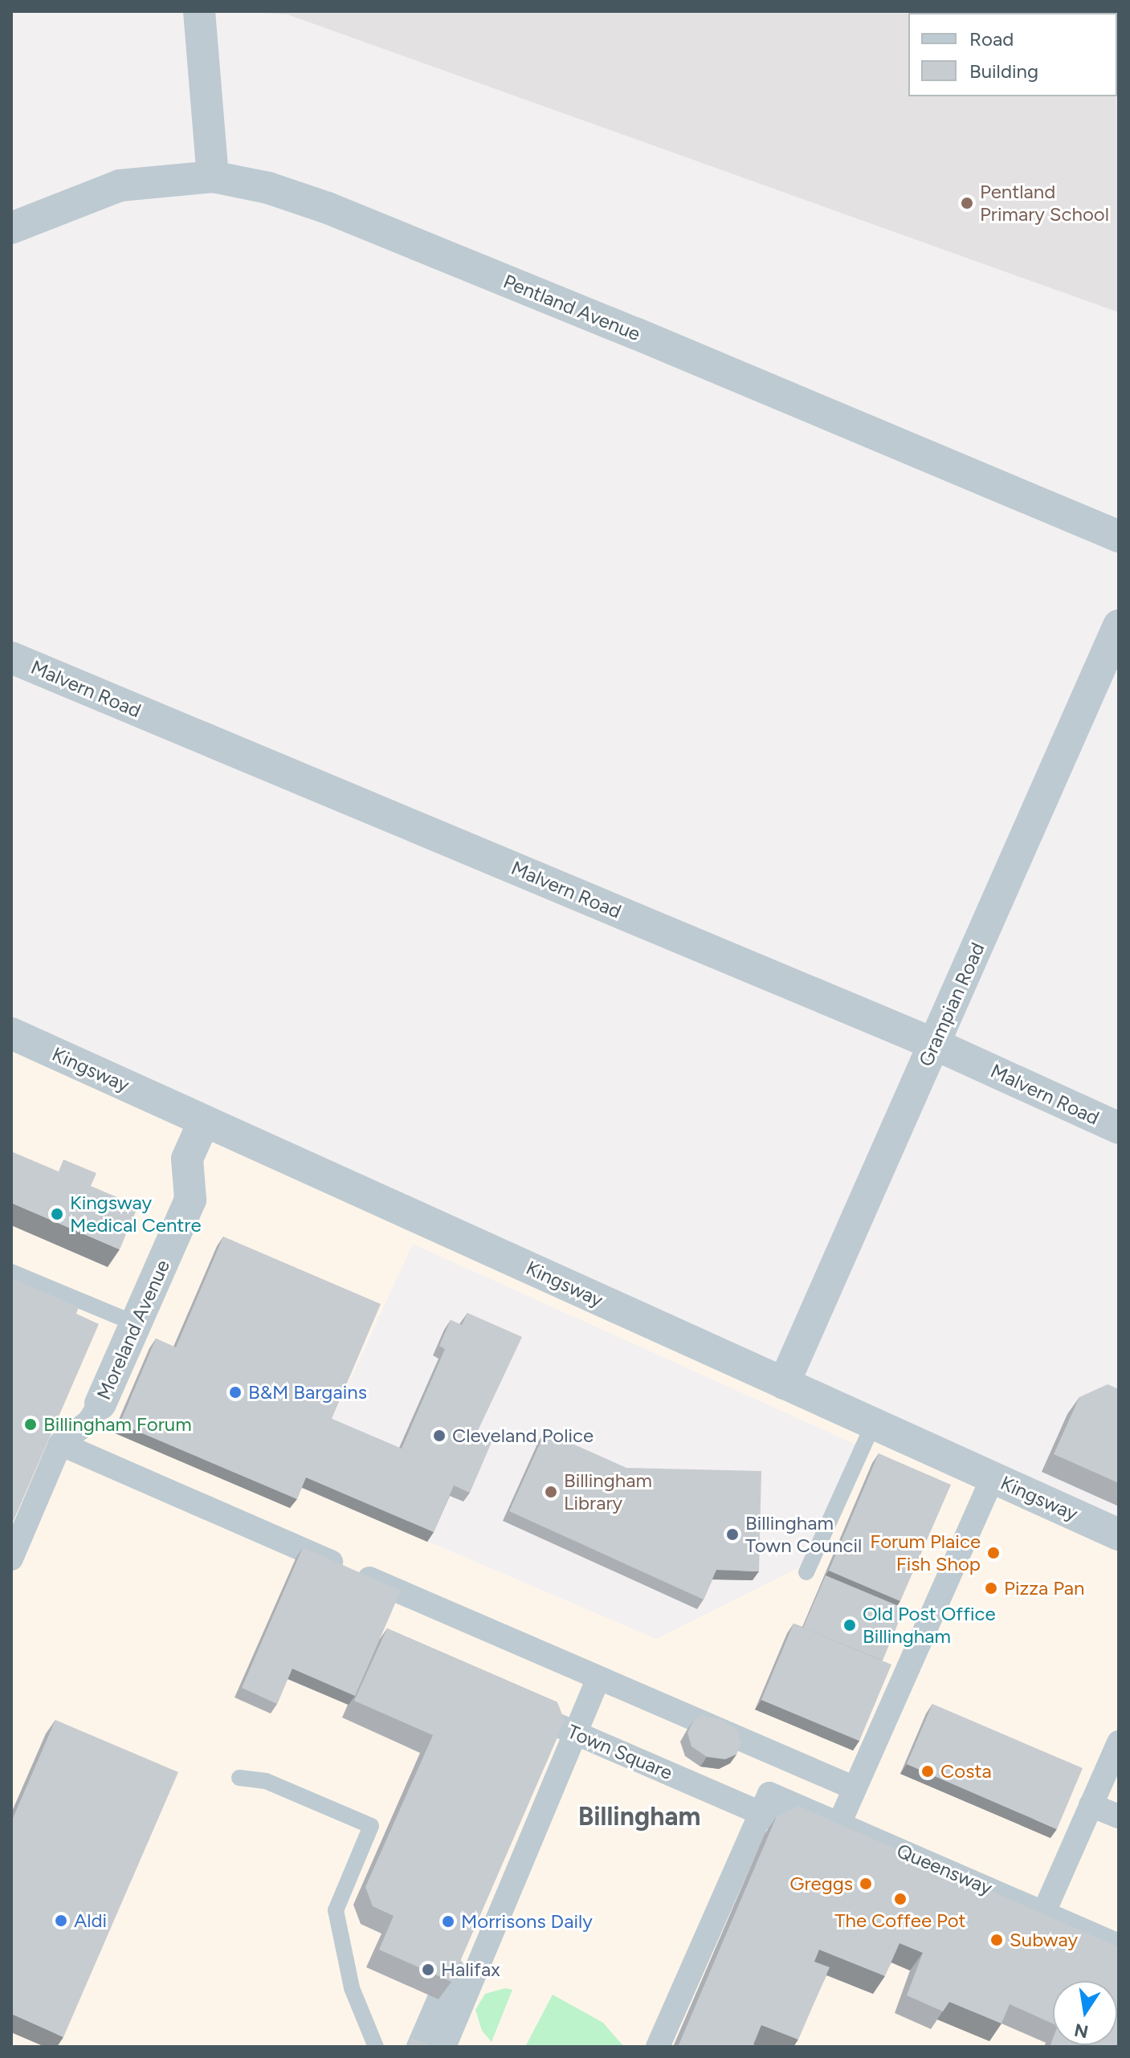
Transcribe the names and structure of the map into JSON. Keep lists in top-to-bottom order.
{
  "streets": {
    "street": [
      "Pentland Avenue",
      "Malvern Road",
      "Grampian Road",
      "Kingsway",
      "Moreland Avenue",
      "Town Square",
      "Queensway"
    ]
  },
  "crossings": [
    ["Malvern Road", "Grampian Road"],
    ["Grampian Road", "Kingsway"],
    ["Kingsway", "Moreland Avenue"],
    ["Town Square", "Queensway"]
  ],
  "districts": ["Billingham"],
  "places": [
    "Pentland Primary School",
    "Kingsway Medical Centre",
    "B&M Bargains",
    "Billingham Forum",
    "Cleveland Police",
    "Billingham Library",
    "Billingham Town Council",
    "Forum Plaice Fish Shop",
    "Pizza Pan",
    "Old Post Office Billingham",
    "Costa",
    "Greggs",
    "The Coffee Pot",
    "Aldi",
    "Morrisons Daily",
    "Subway",
    "Halifax"
  ],
  "legend": ["Road", "Building"],
  "north": "bottom"
}
